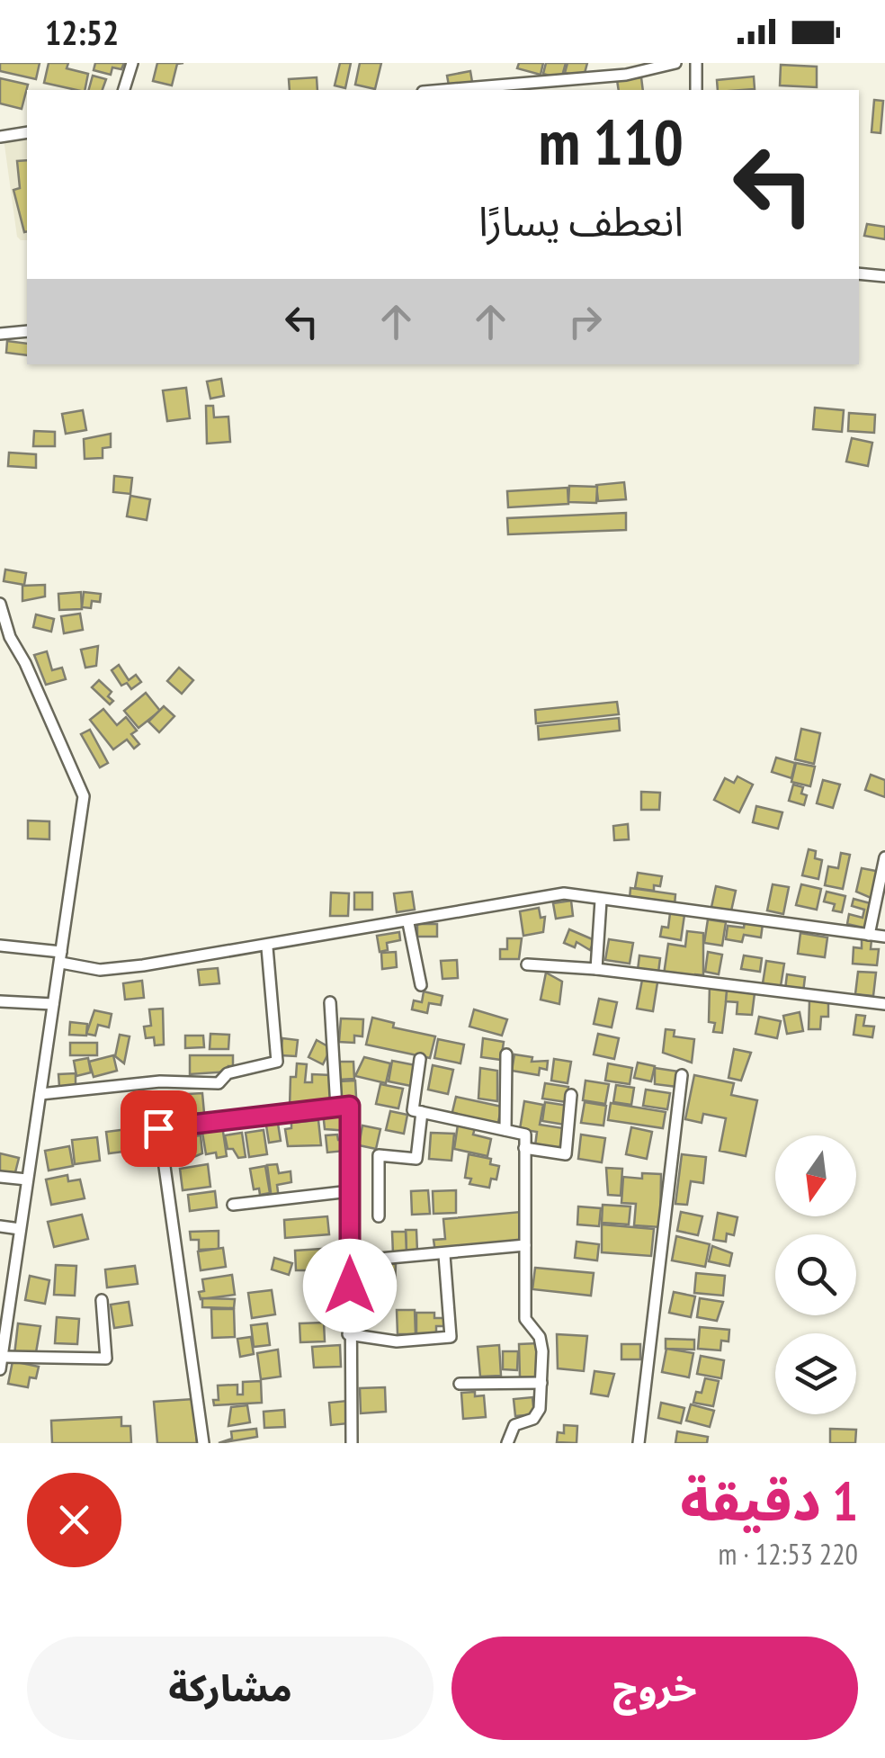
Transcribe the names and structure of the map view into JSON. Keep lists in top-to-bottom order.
{
  "north": "bottom",
  "page": {
    "status": "12:52",
    "turn": ["110 m", "انعطف يسارًا"],
    "heading": ["1 دقيقة", "220 m · 12:53"],
    "buttons": ["خروج", "مشاركة"]
  }
}
